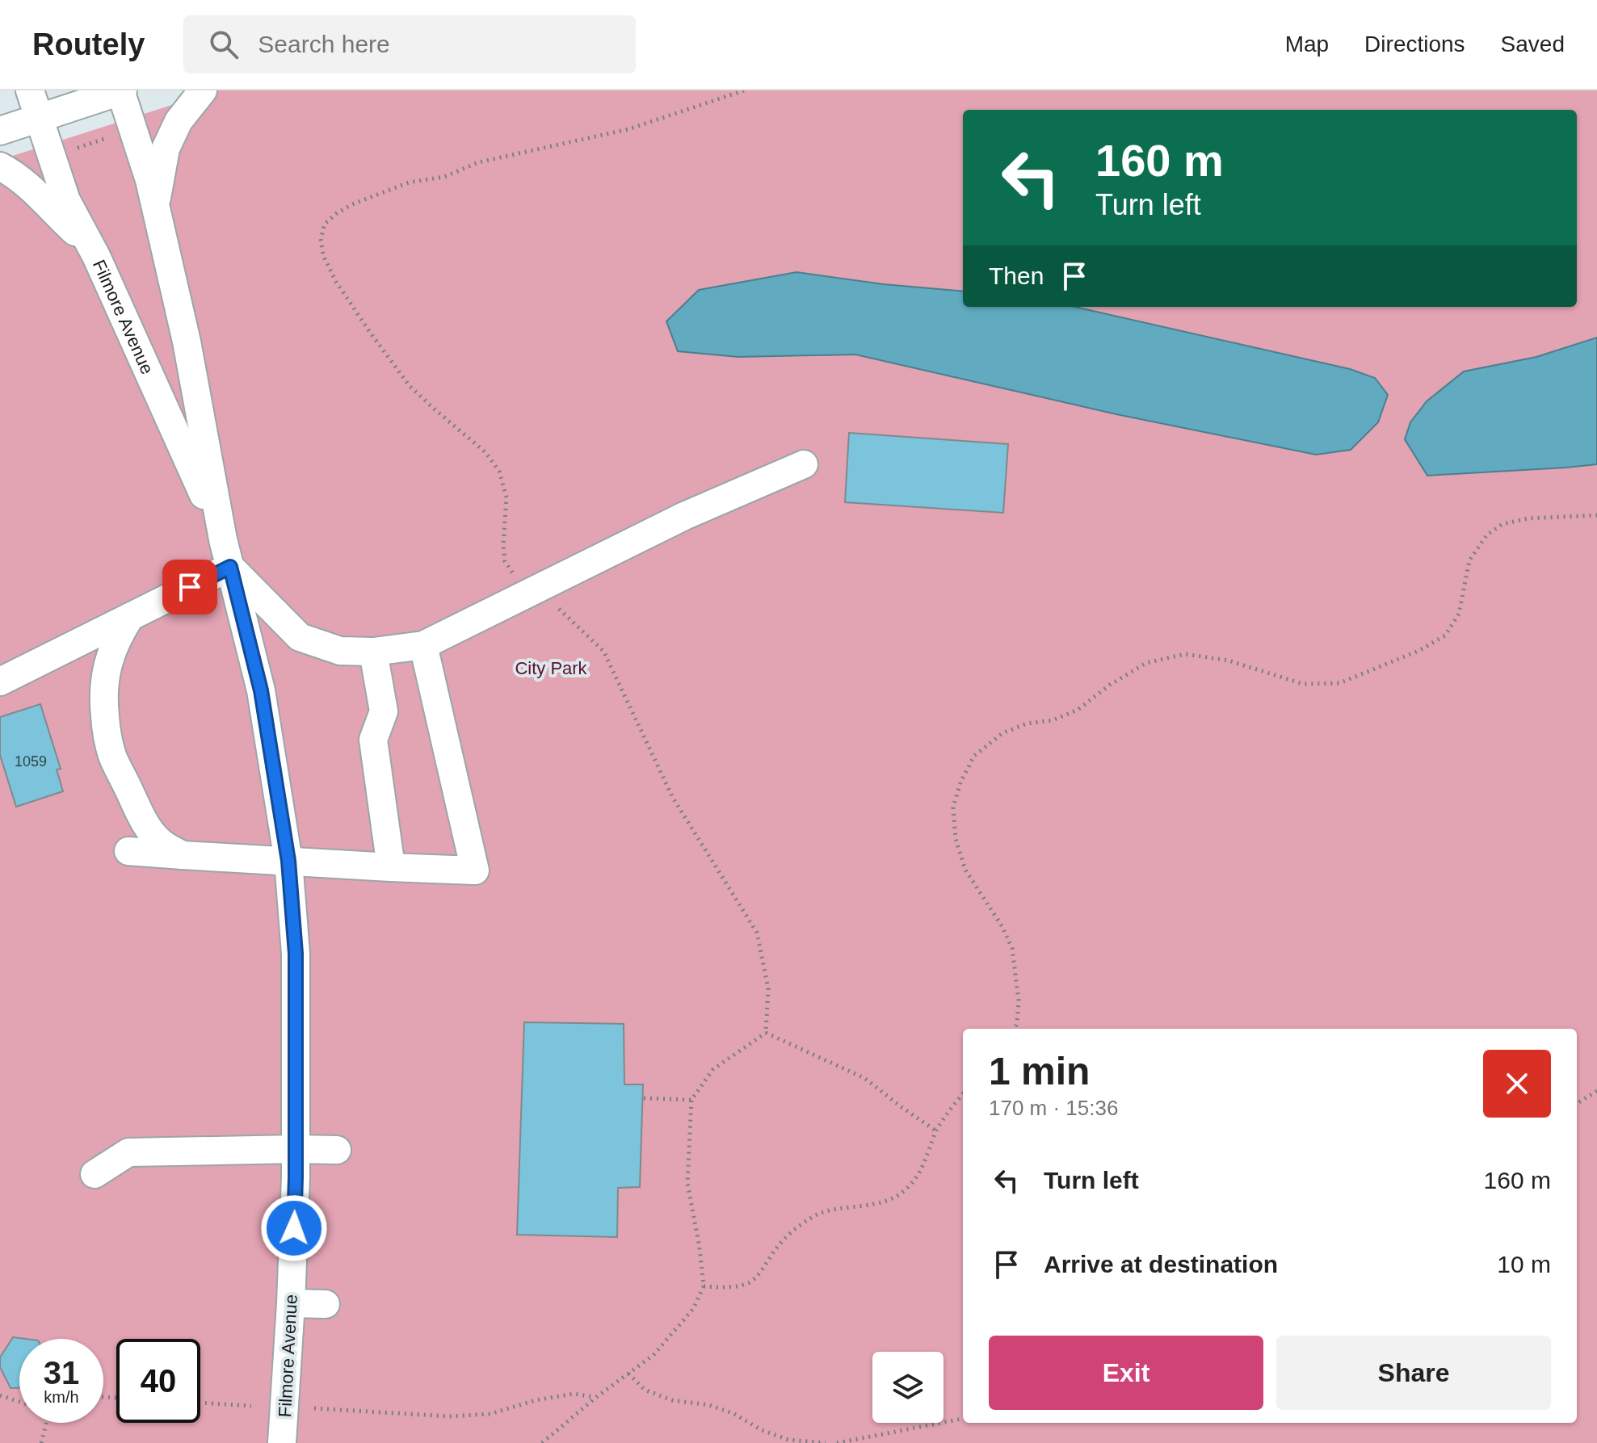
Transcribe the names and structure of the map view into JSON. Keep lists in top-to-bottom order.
{
  "streets": {
    "street": ["Filmore Avenue"]
  },
  "parks": ["City Park"],
  "house_numbers": ["1059"],
  "page": {
    "header": "Routely",
    "search": "Search here",
    "nav": ["Map", "Directions", "Saved"],
    "turn": ["160 m", "Turn left"],
    "then": "Then",
    "heading": ["1 min", "170 m · 15:36"],
    "list": [
      {
        "name": "Turn left",
        "value": "160 m"
      },
      {
        "name": "Arrive at destination",
        "value": "10 m"
      }
    ],
    "buttons": ["Exit", "Share"],
    "speed": "31 km/h",
    "limit": "40"
  }
}
